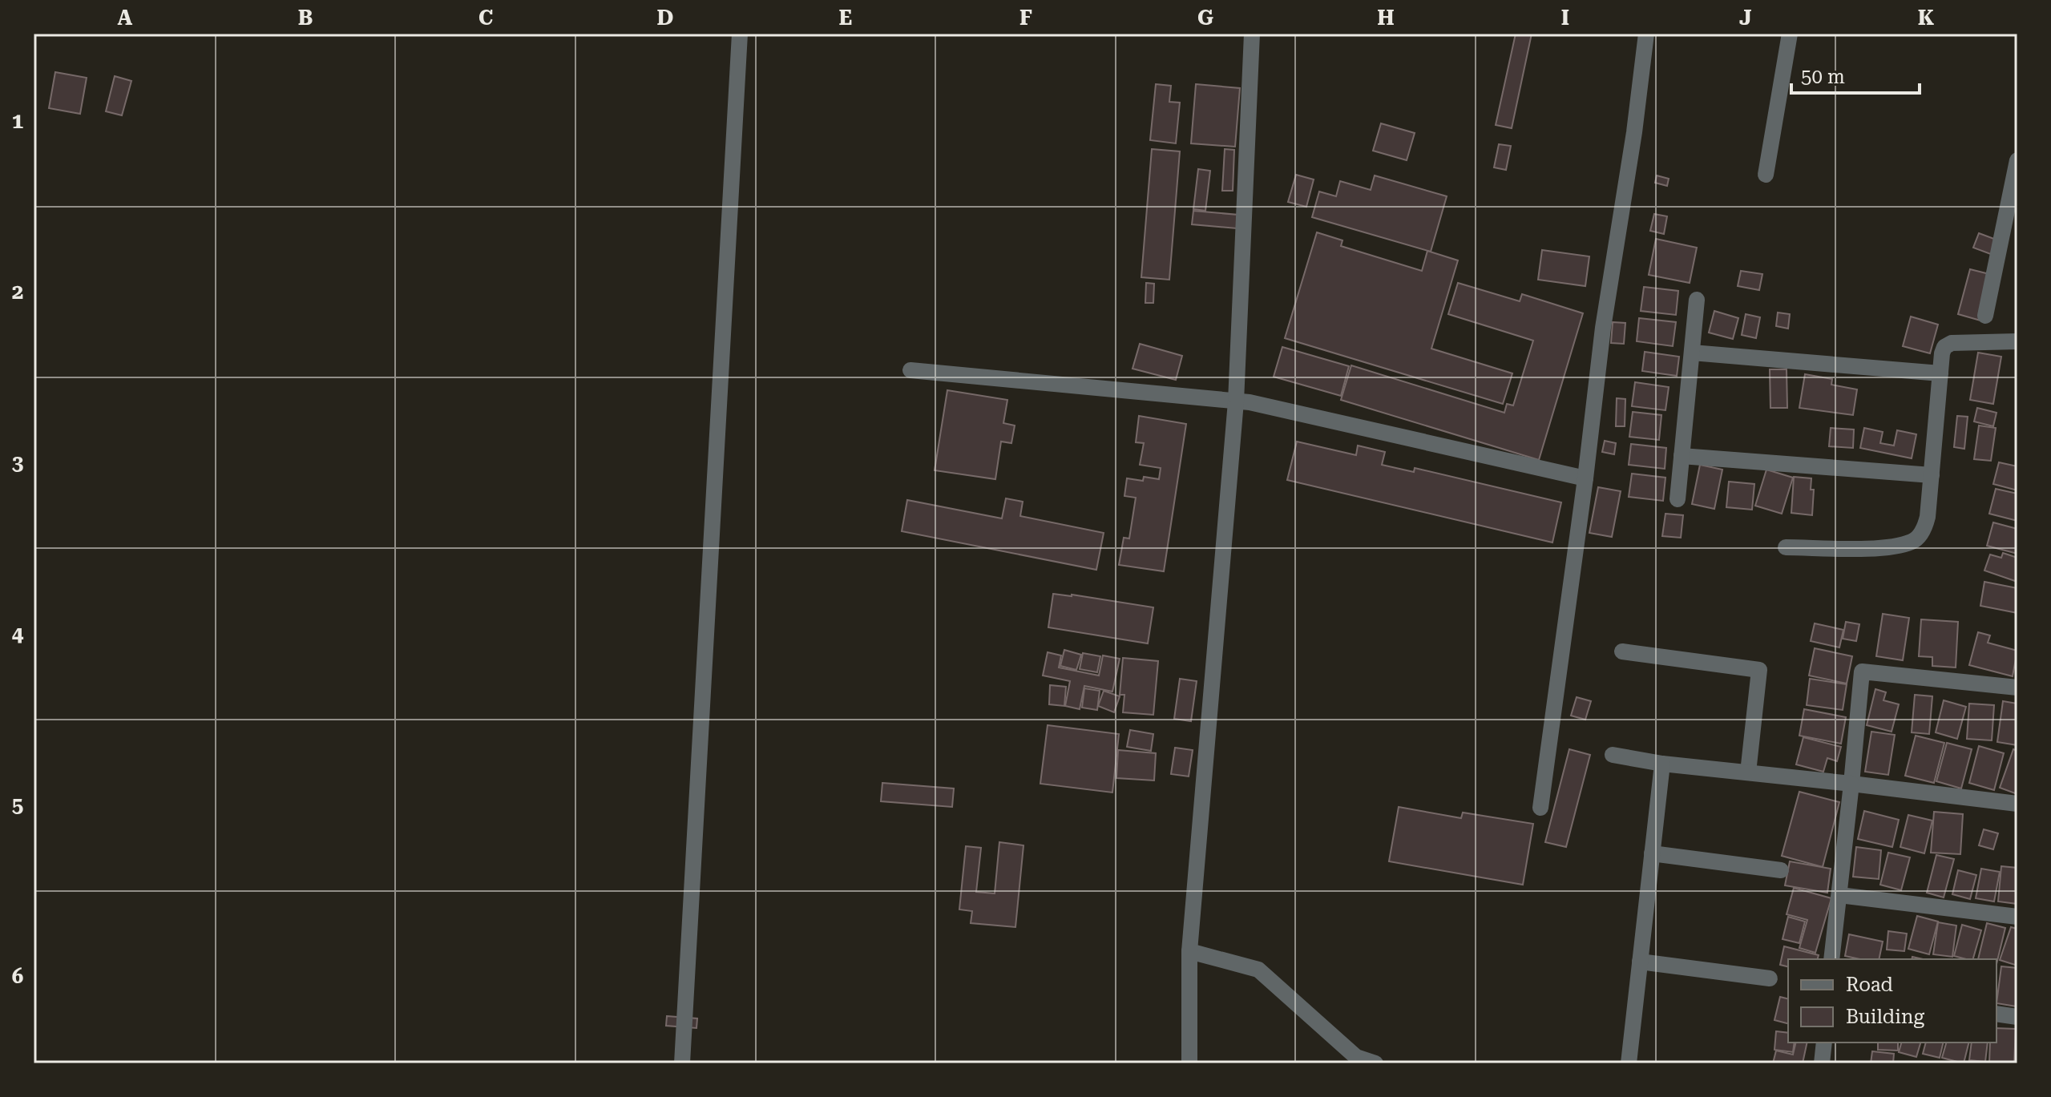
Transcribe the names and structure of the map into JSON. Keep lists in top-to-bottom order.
{
  "legend": ["Road", "Building"],
  "scale_bar": "50 m",
  "grid": {
    "columns": [
      "A",
      "B",
      "C",
      "D",
      "E",
      "F",
      "G",
      "H",
      "I",
      "J",
      "K"
    ],
    "rows": [
      "1",
      "2",
      "3",
      "4",
      "5",
      "6"
    ]
  }
}
